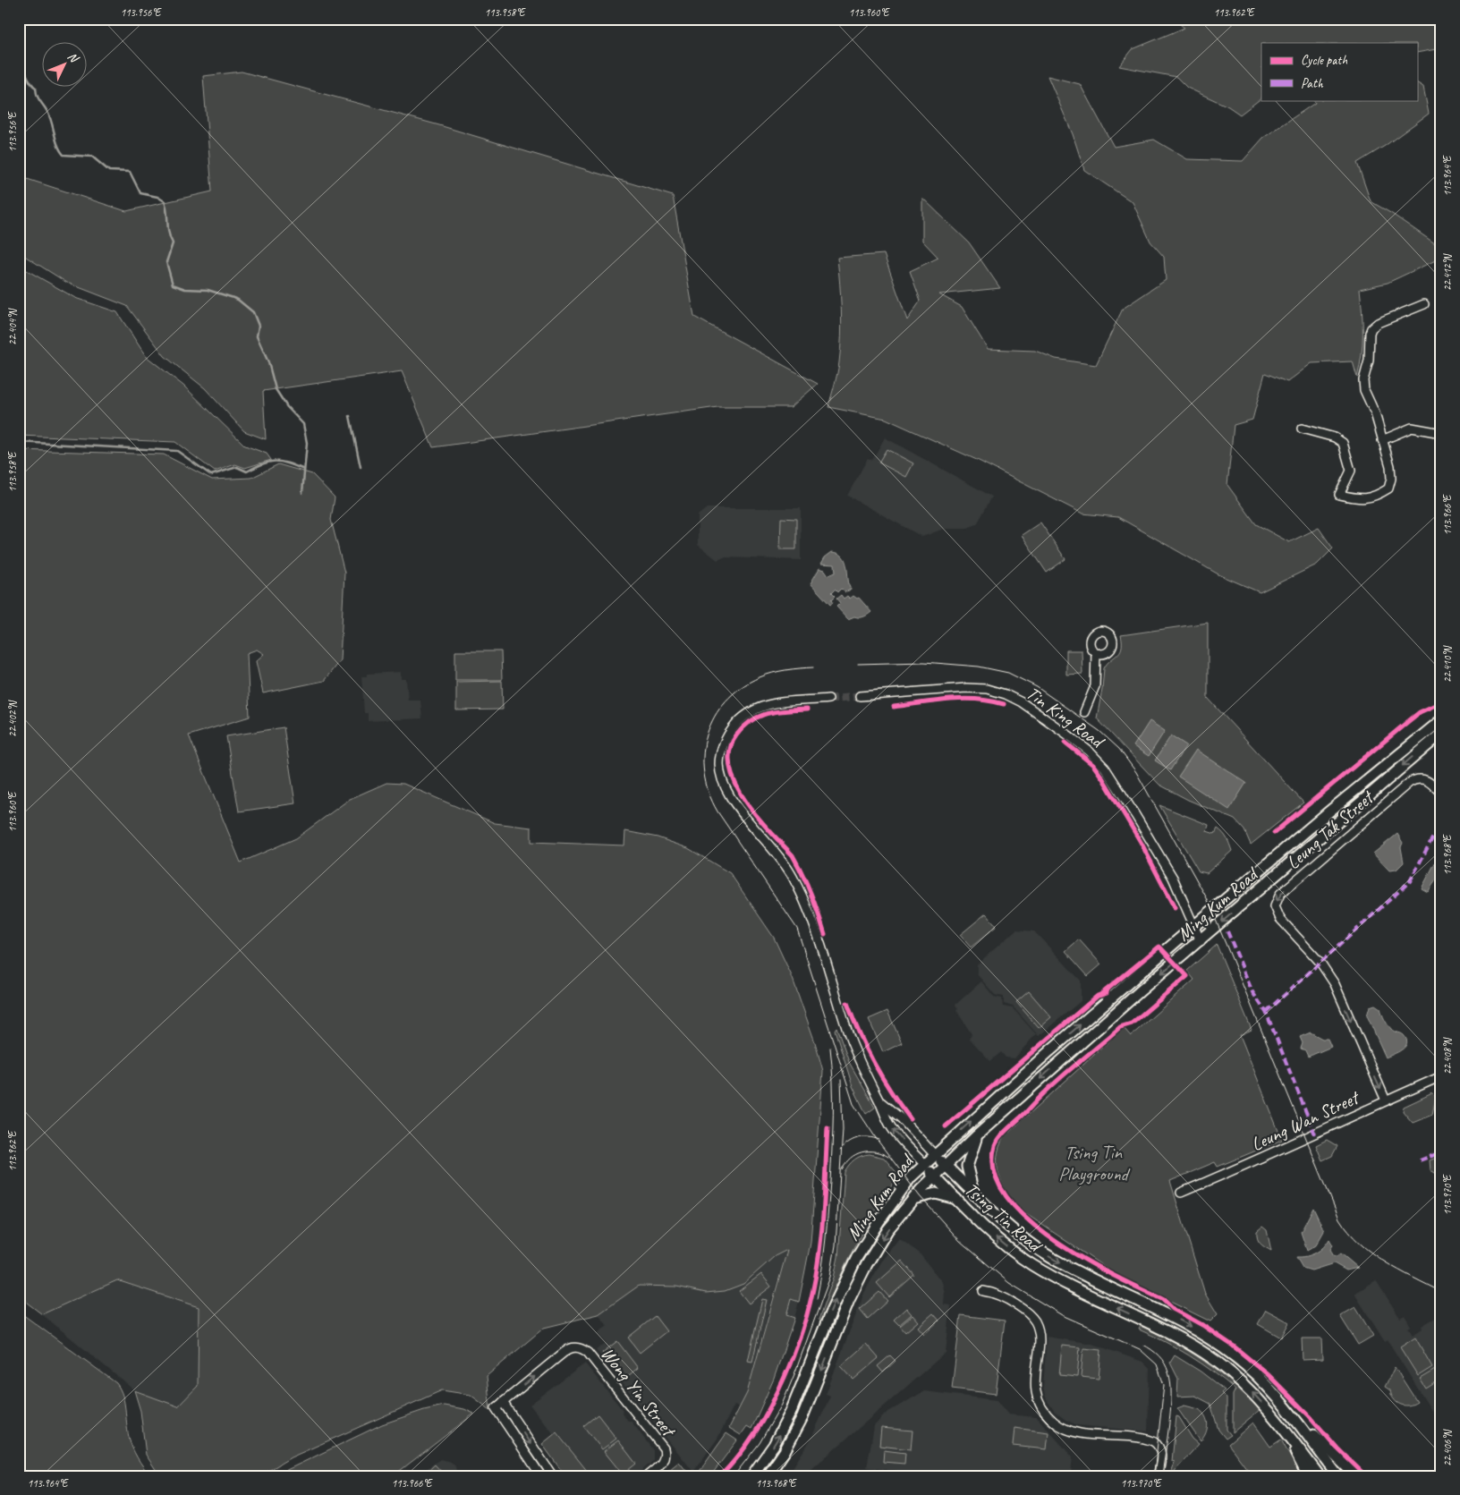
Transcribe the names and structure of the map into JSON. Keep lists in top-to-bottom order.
{
  "streets": {
    "main road": ["Ming Kum Road", "Tsing Tin Road"],
    "street": [
      "Tin King Road",
      "Leung Tak Street",
      "Leung Wan Street",
      "Wong Yin Street"
    ]
  },
  "crossings": [
    ["Tin King Road", "Ming Kum Road"],
    ["Leung Tak Street", "Leung Wan Street"],
    ["Ming Kum Road", "Tsing Tin Road"]
  ],
  "parks": ["Tsing Tin Playground"],
  "legend": ["Cycle path", "Path"],
  "north": "top right",
  "coordinates": [
    "113.956°E",
    "113.958°E",
    "113.960°E",
    "113.962°E",
    "113.964°E",
    "22.412°N",
    "22.404°N",
    "113.966°E",
    "22.410°N",
    "22.402°N",
    "113.968°E",
    "22.408°N",
    "113.970°E",
    "22.406°N"
  ]
}
